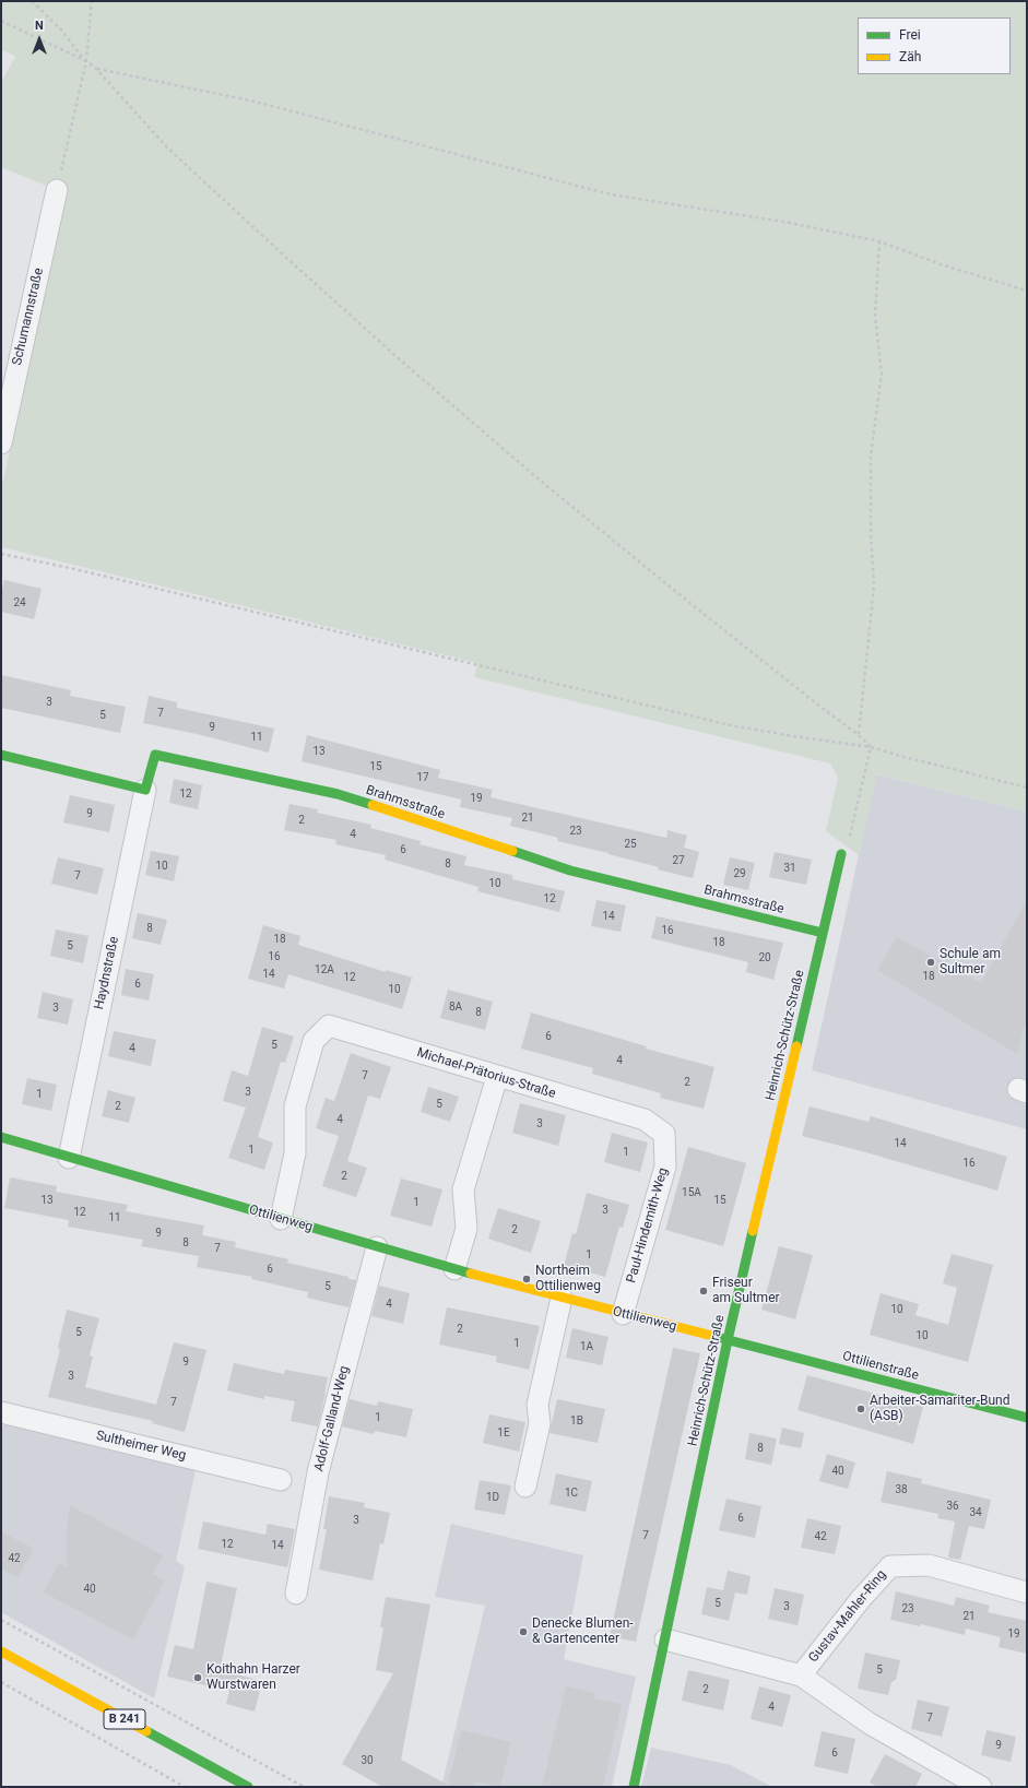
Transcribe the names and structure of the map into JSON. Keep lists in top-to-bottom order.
{
  "streets": {
    "street": [
      "Schumannstraße",
      "Brahmsstraße",
      "Haydnstraße",
      "Heinrich-Schütz-Straße",
      "Michael-Prätorius-Straße",
      "Ottilienweg",
      "Paul-Hindemith-Weg",
      "Ottilienstraße",
      "Adolf-Galland-Weg",
      "Sultheimer Weg",
      "Gustav-Mahler-Ring",
      "B 241"
    ]
  },
  "crossings": [
    ["Brahmsstraße", "Haydnstraße"],
    ["Brahmsstraße", "Heinrich-Schütz-Straße"],
    ["Haydnstraße", "Ottilienweg"],
    ["Heinrich-Schütz-Straße", "Ottilienweg"],
    ["Heinrich-Schütz-Straße", "Ottilienstraße"],
    ["Heinrich-Schütz-Straße", "Gustav-Mahler-Ring"],
    ["Michael-Prätorius-Straße", "Ottilienweg"],
    ["Michael-Prätorius-Straße", "Paul-Hindemith-Weg"],
    ["Ottilienweg", "Paul-Hindemith-Weg"],
    ["Ottilienweg", "Ottilienstraße"],
    ["Ottilienweg", "Adolf-Galland-Weg"]
  ],
  "places": [
    "Schule am Sultmer",
    "Northeim Ottilienweg",
    "Friseur am Sultmer",
    "Arbeiter-Samariter-Bund (ASB)",
    "Denecke Blumen- & Gartencenter",
    "Koithahn Harzer Wurstwaren"
  ],
  "house_numbers": [
    "24",
    "3",
    "7",
    "5",
    "9",
    "11",
    "13",
    "15",
    "17",
    "12",
    "19",
    "9",
    "21",
    "2",
    "23",
    "4",
    "25",
    "6",
    "27",
    "8",
    "10",
    "31",
    "29",
    "7",
    "10",
    "12",
    "14",
    "8",
    "16",
    "18",
    "18",
    "5",
    "16",
    "20",
    "12A",
    "14",
    "18",
    "12",
    "6",
    "10",
    "8A",
    "3",
    "8",
    "6",
    "5",
    "4",
    "4",
    "7",
    "2",
    "3",
    "1",
    "5",
    "2",
    "4",
    "3",
    "14",
    "1",
    "1",
    "16",
    "2",
    "15A",
    "13",
    "15",
    "1",
    "3",
    "12",
    "11",
    "2",
    "9",
    "8",
    "7",
    "1",
    "6",
    "5",
    "4",
    "10",
    "2",
    "5",
    "10",
    "1",
    "1A",
    "9",
    "3",
    "7",
    "1",
    "1B",
    "1E",
    "8",
    "40",
    "38",
    "1C",
    "1D",
    "36",
    "34",
    "6",
    "3",
    "7",
    "42",
    "12",
    "14",
    "42",
    "40",
    "5",
    "3",
    "23",
    "21",
    "19",
    "5",
    "2",
    "4",
    "7",
    "9",
    "6",
    "30"
  ],
  "legend": ["Frei", "Zäh"],
  "north": "top"
}
